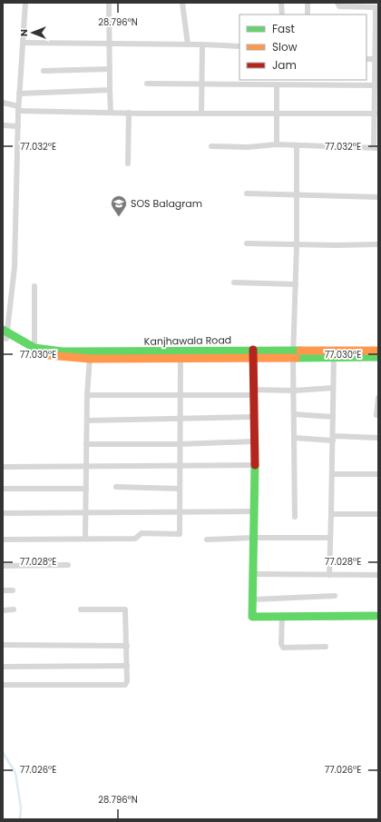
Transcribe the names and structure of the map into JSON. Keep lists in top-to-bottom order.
{
  "places": {
    "school or university": ["SOS Balagram"]
  },
  "legend": ["Fast", "Slow", "Jam"],
  "north": "left",
  "coordinates": [
    "28.796°N",
    "77.032°E",
    "77.030°E",
    "77.028°E",
    "77.026°E"
  ]
}
